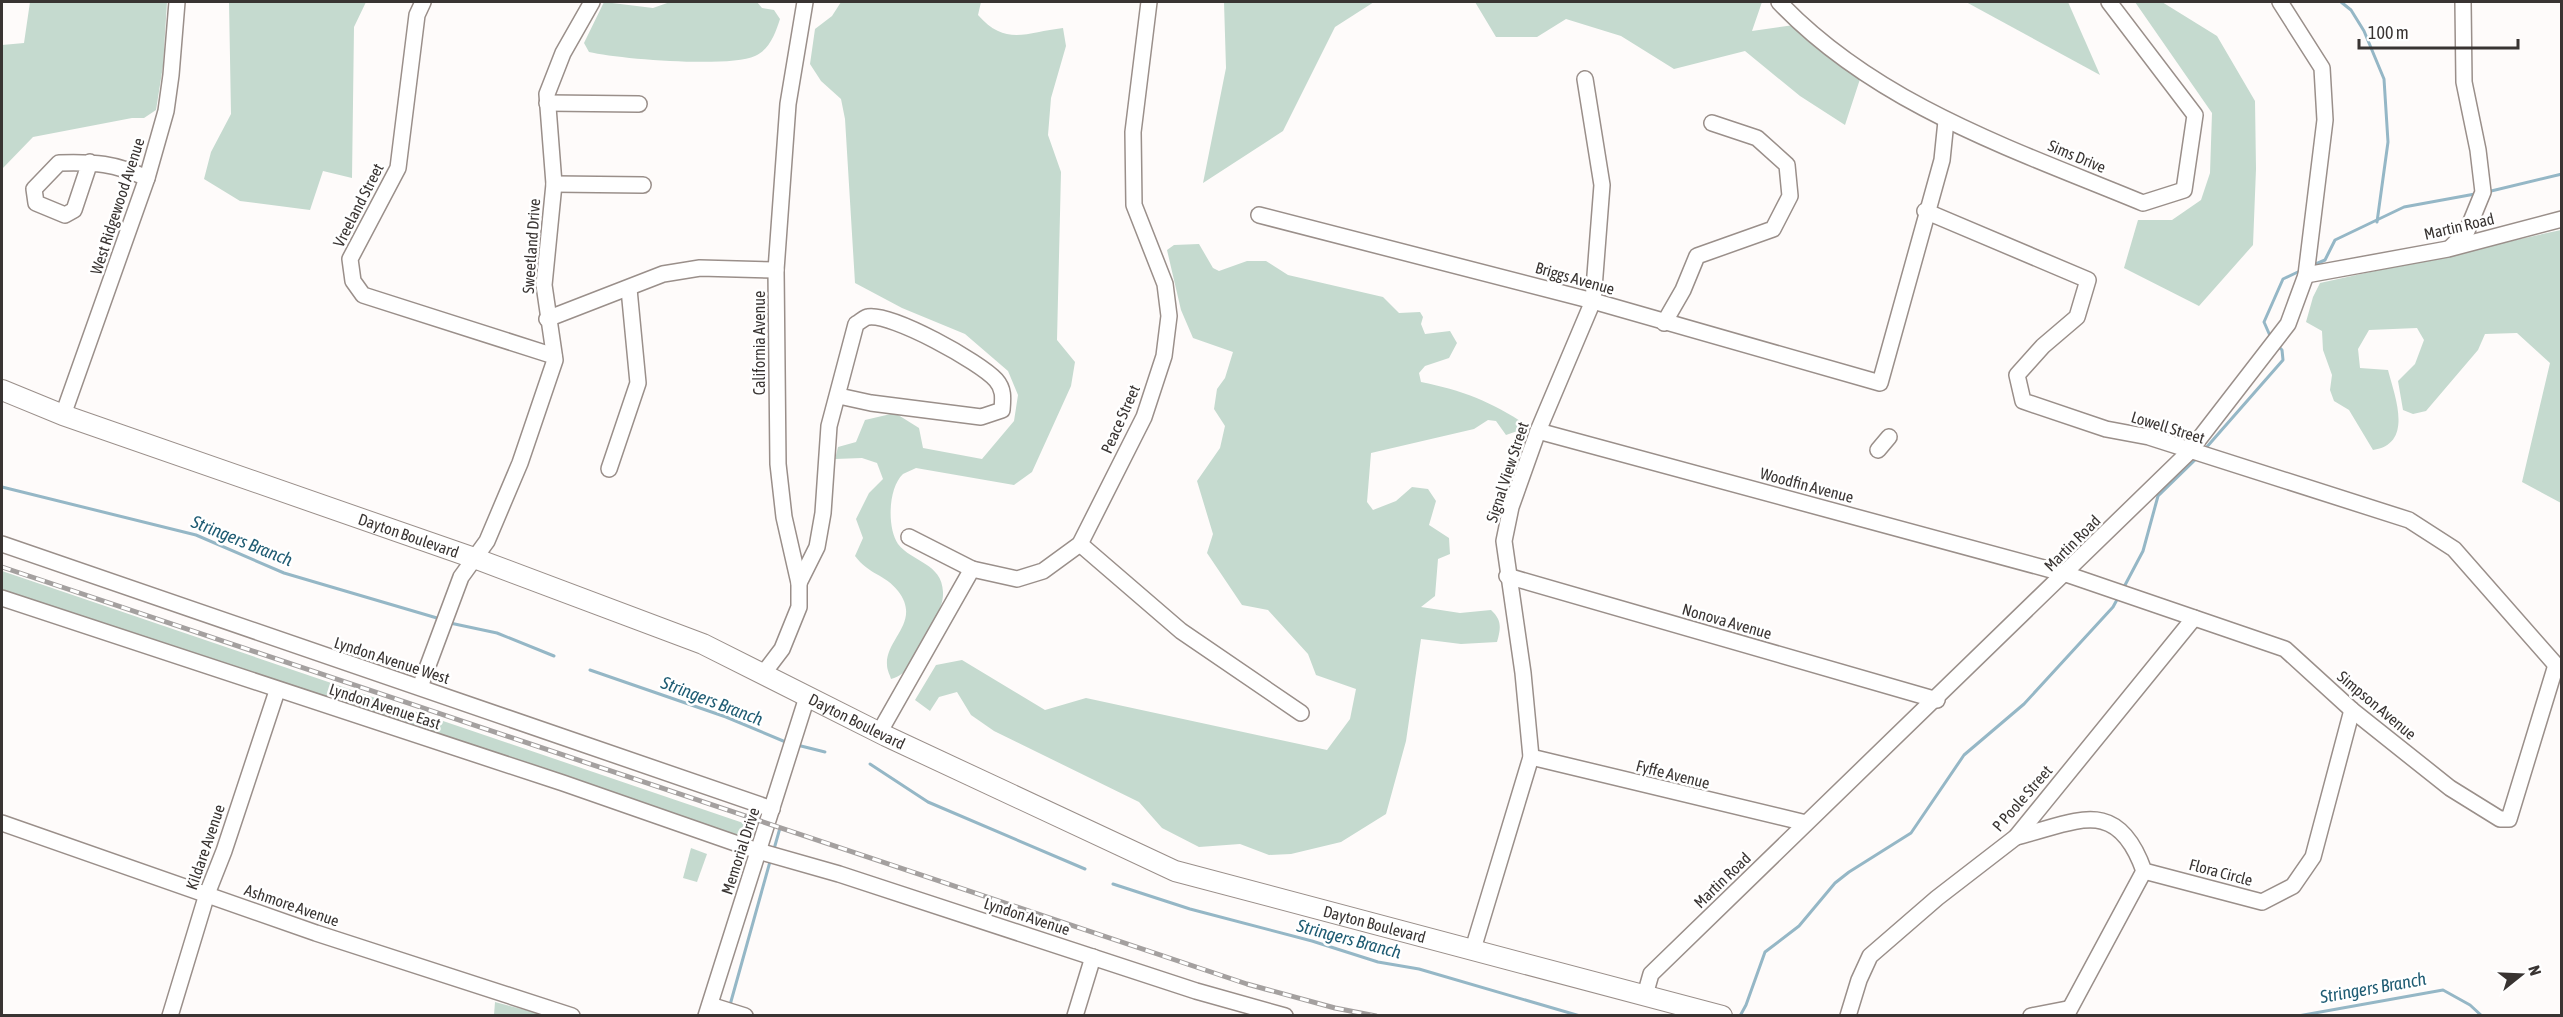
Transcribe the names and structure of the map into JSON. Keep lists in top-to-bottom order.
{
  "streets": {
    "main road": ["Dayton Boulevard"],
    "street": [
      "Sims Drive",
      "Vreeland Street",
      "West Ridgewood Avenue",
      "Martin Road",
      "Sweetland Drive",
      "Briggs Avenue",
      "California Avenue",
      "Peace Street",
      "Lowell Street",
      "Signal View Street",
      "Woodfin Avenue",
      "Nonova Avenue",
      "Lyndon Avenue West",
      "Simpson Avenue",
      "Lyndon Avenue East",
      "Fyffe Avenue",
      "P Poole Street",
      "Kildare Avenue",
      "Memorial Drive",
      "Flora Circle",
      "Ashmore Avenue",
      "Lyndon Avenue"
    ]
  },
  "crossings": [
    ["Vreeland Street", "Sweetland Drive"],
    ["West Ridgewood Avenue", "Dayton Boulevard"],
    ["Martin Road", "Lowell Street"],
    ["Martin Road", "Woodfin Avenue"],
    ["Martin Road", "Dayton Boulevard"],
    ["Martin Road", "Nonova Avenue"],
    ["Martin Road", "Simpson Avenue"],
    ["Martin Road", "Fyffe Avenue"],
    ["Sweetland Drive", "Dayton Boulevard"],
    ["Briggs Avenue", "Lowell Street"],
    ["Briggs Avenue", "Signal View Street"],
    ["California Avenue", "Dayton Boulevard"],
    ["Lowell Street", "Simpson Avenue"],
    ["Signal View Street", "Woodfin Avenue"],
    ["Signal View Street", "Dayton Boulevard"],
    ["Signal View Street", "Nonova Avenue"],
    ["Signal View Street", "Fyffe Avenue"],
    ["Woodfin Avenue", "Simpson Avenue"],
    ["Dayton Boulevard", "Memorial Drive"],
    ["Lyndon Avenue West", "Memorial Drive"],
    ["Simpson Avenue", "P Poole Street"],
    ["Simpson Avenue", "Flora Circle"],
    ["Lyndon Avenue East", "Kildare Avenue"],
    ["Lyndon Avenue East", "Memorial Drive"],
    ["Lyndon Avenue East", "Lyndon Avenue"],
    ["Kildare Avenue", "Ashmore Avenue"],
    ["Memorial Drive", "Lyndon Avenue"]
  ],
  "water": ["Stringers Branch"],
  "scale_bar": "100 m",
  "north": "right"
}
